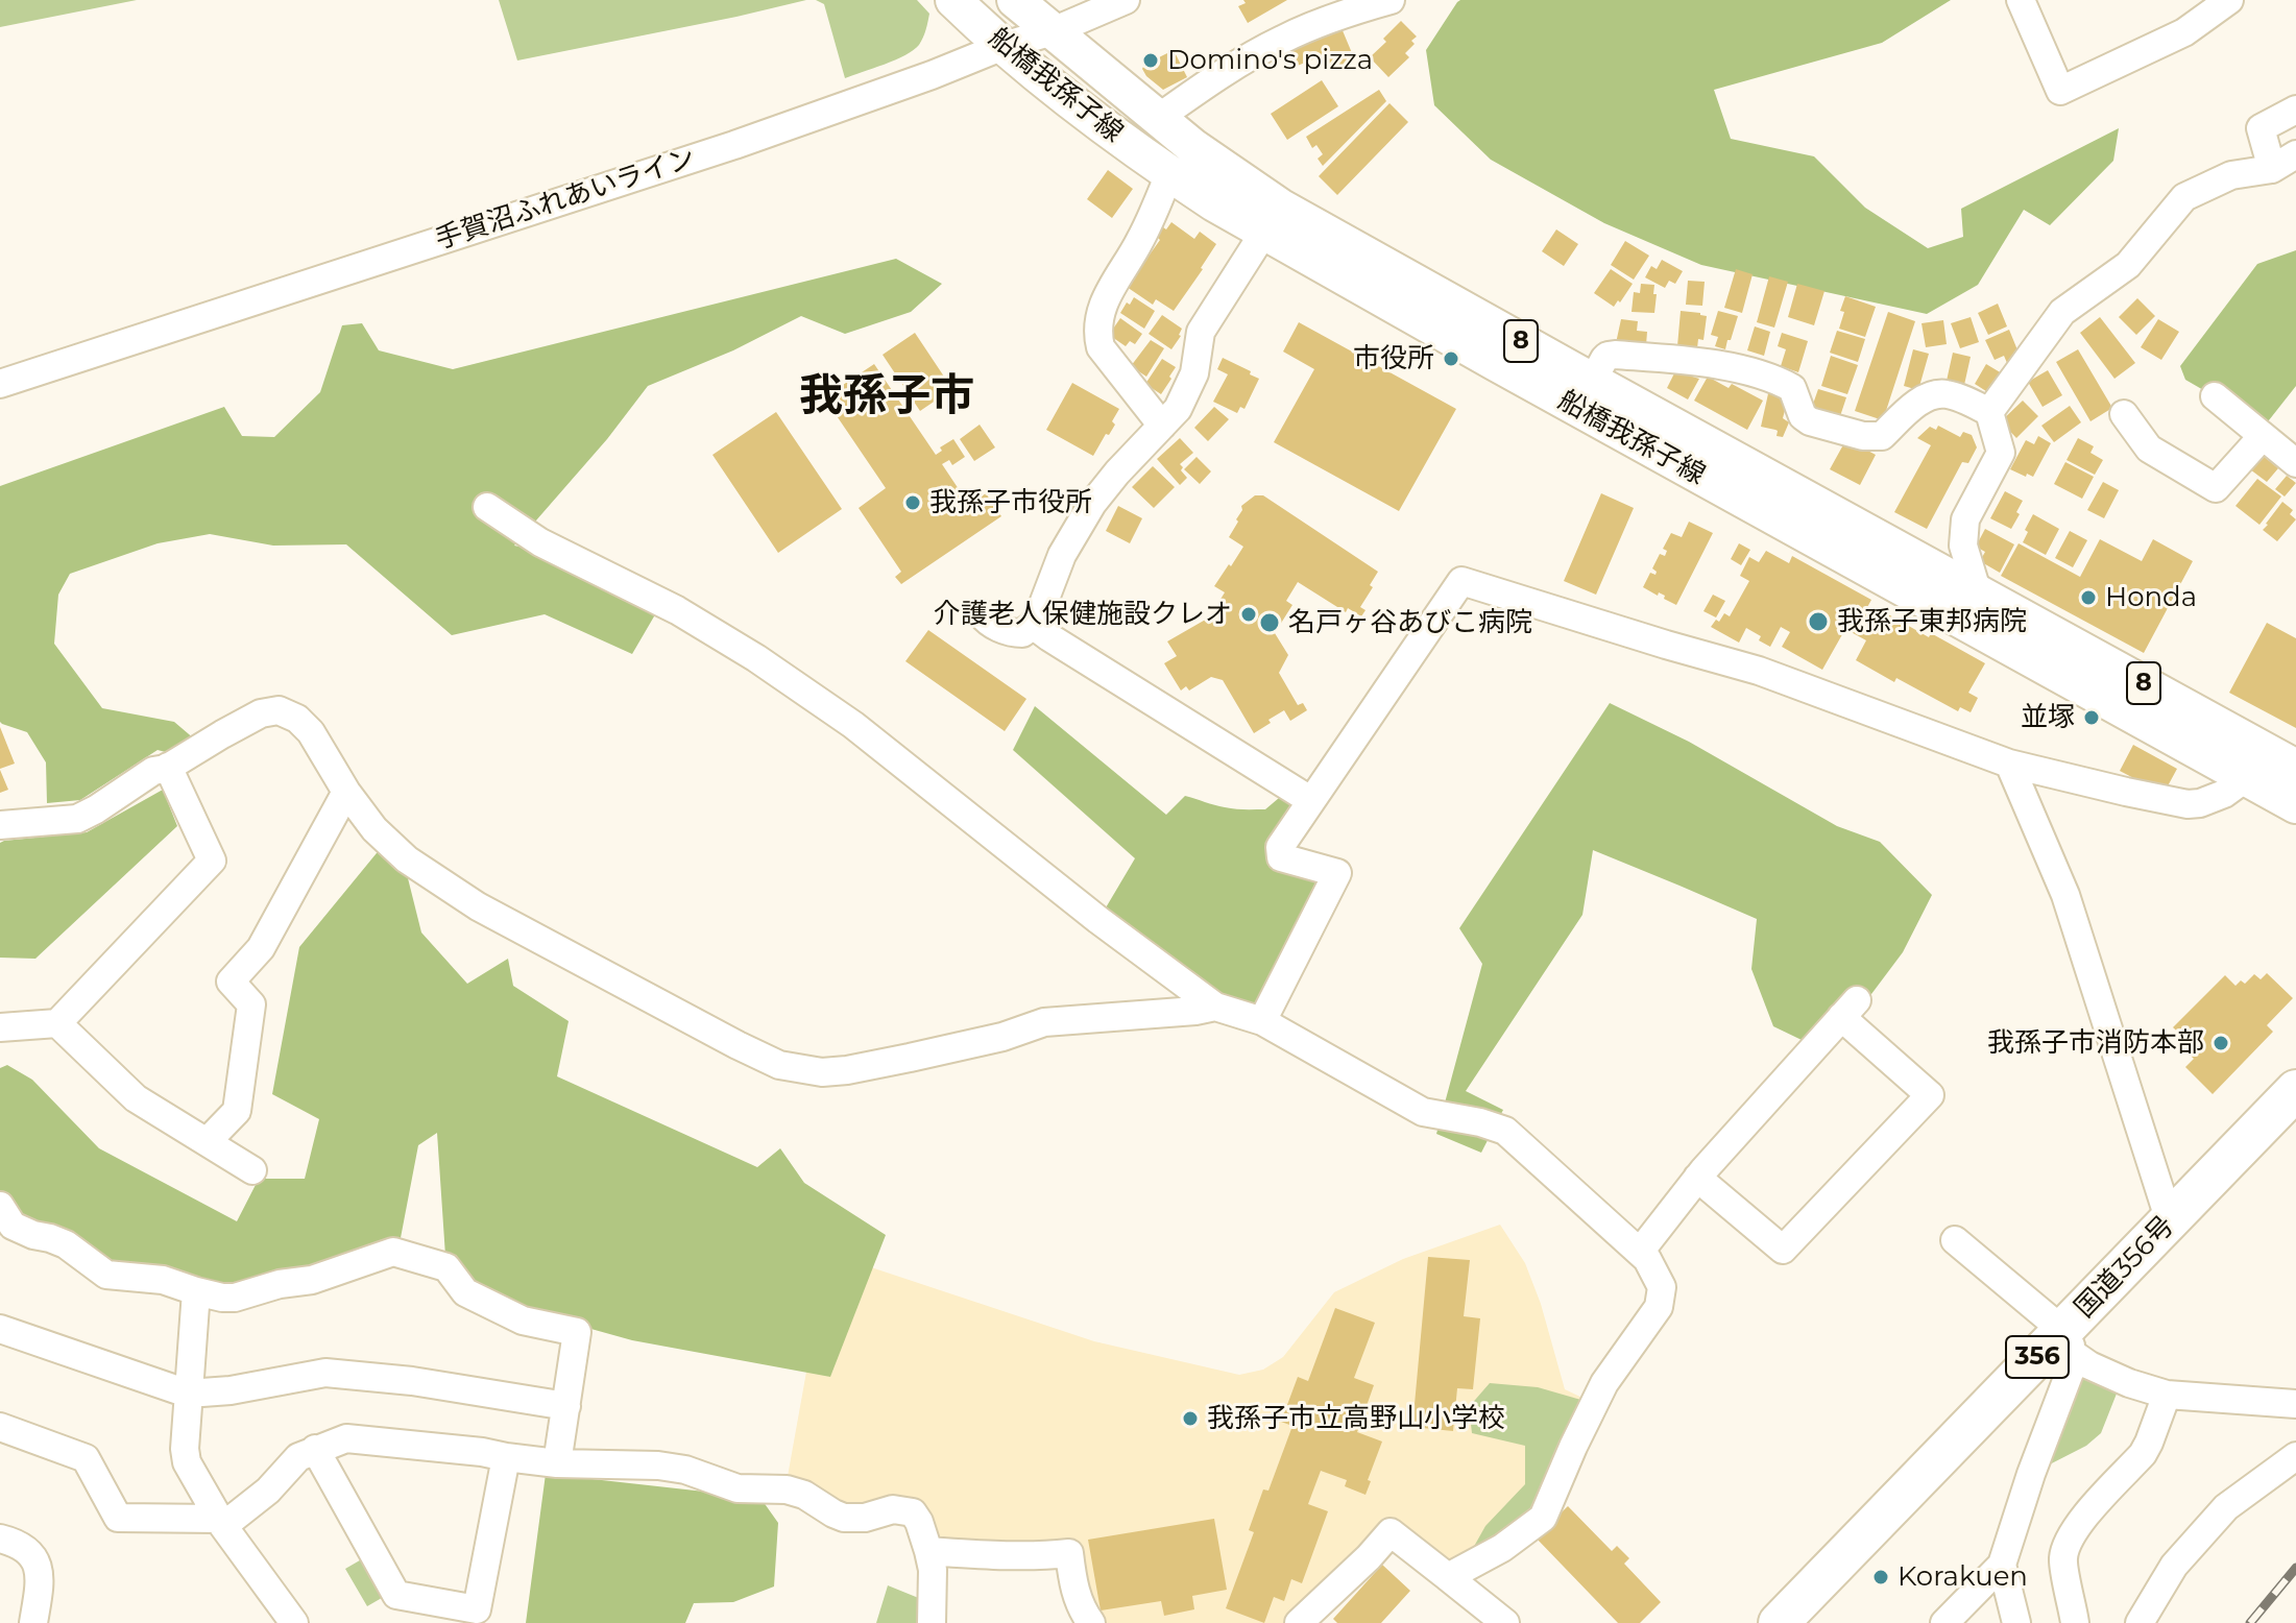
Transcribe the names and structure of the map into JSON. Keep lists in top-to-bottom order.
{
  "streets": {
    "highway": ["国道356号", "356"],
    "main road": ["船橋我孫子線", "8"],
    "street": ["手賀沼ふれあいライン"]
  },
  "crossings": [
    ["船橋我孫子線", "手賀沼ふれあいライン"]
  ],
  "districts": ["我孫子市"],
  "places": [
    "Domino's pizza",
    "市役所",
    "我孫子市役所",
    "Honda",
    "介護老人保健施設クレオ",
    "我孫子東邦病院",
    "名戸ヶ谷あびこ病院",
    "並塚",
    "我孫子市消防本部",
    "我孫子市立高野山小学校",
    "Korakuen"
  ]
}
